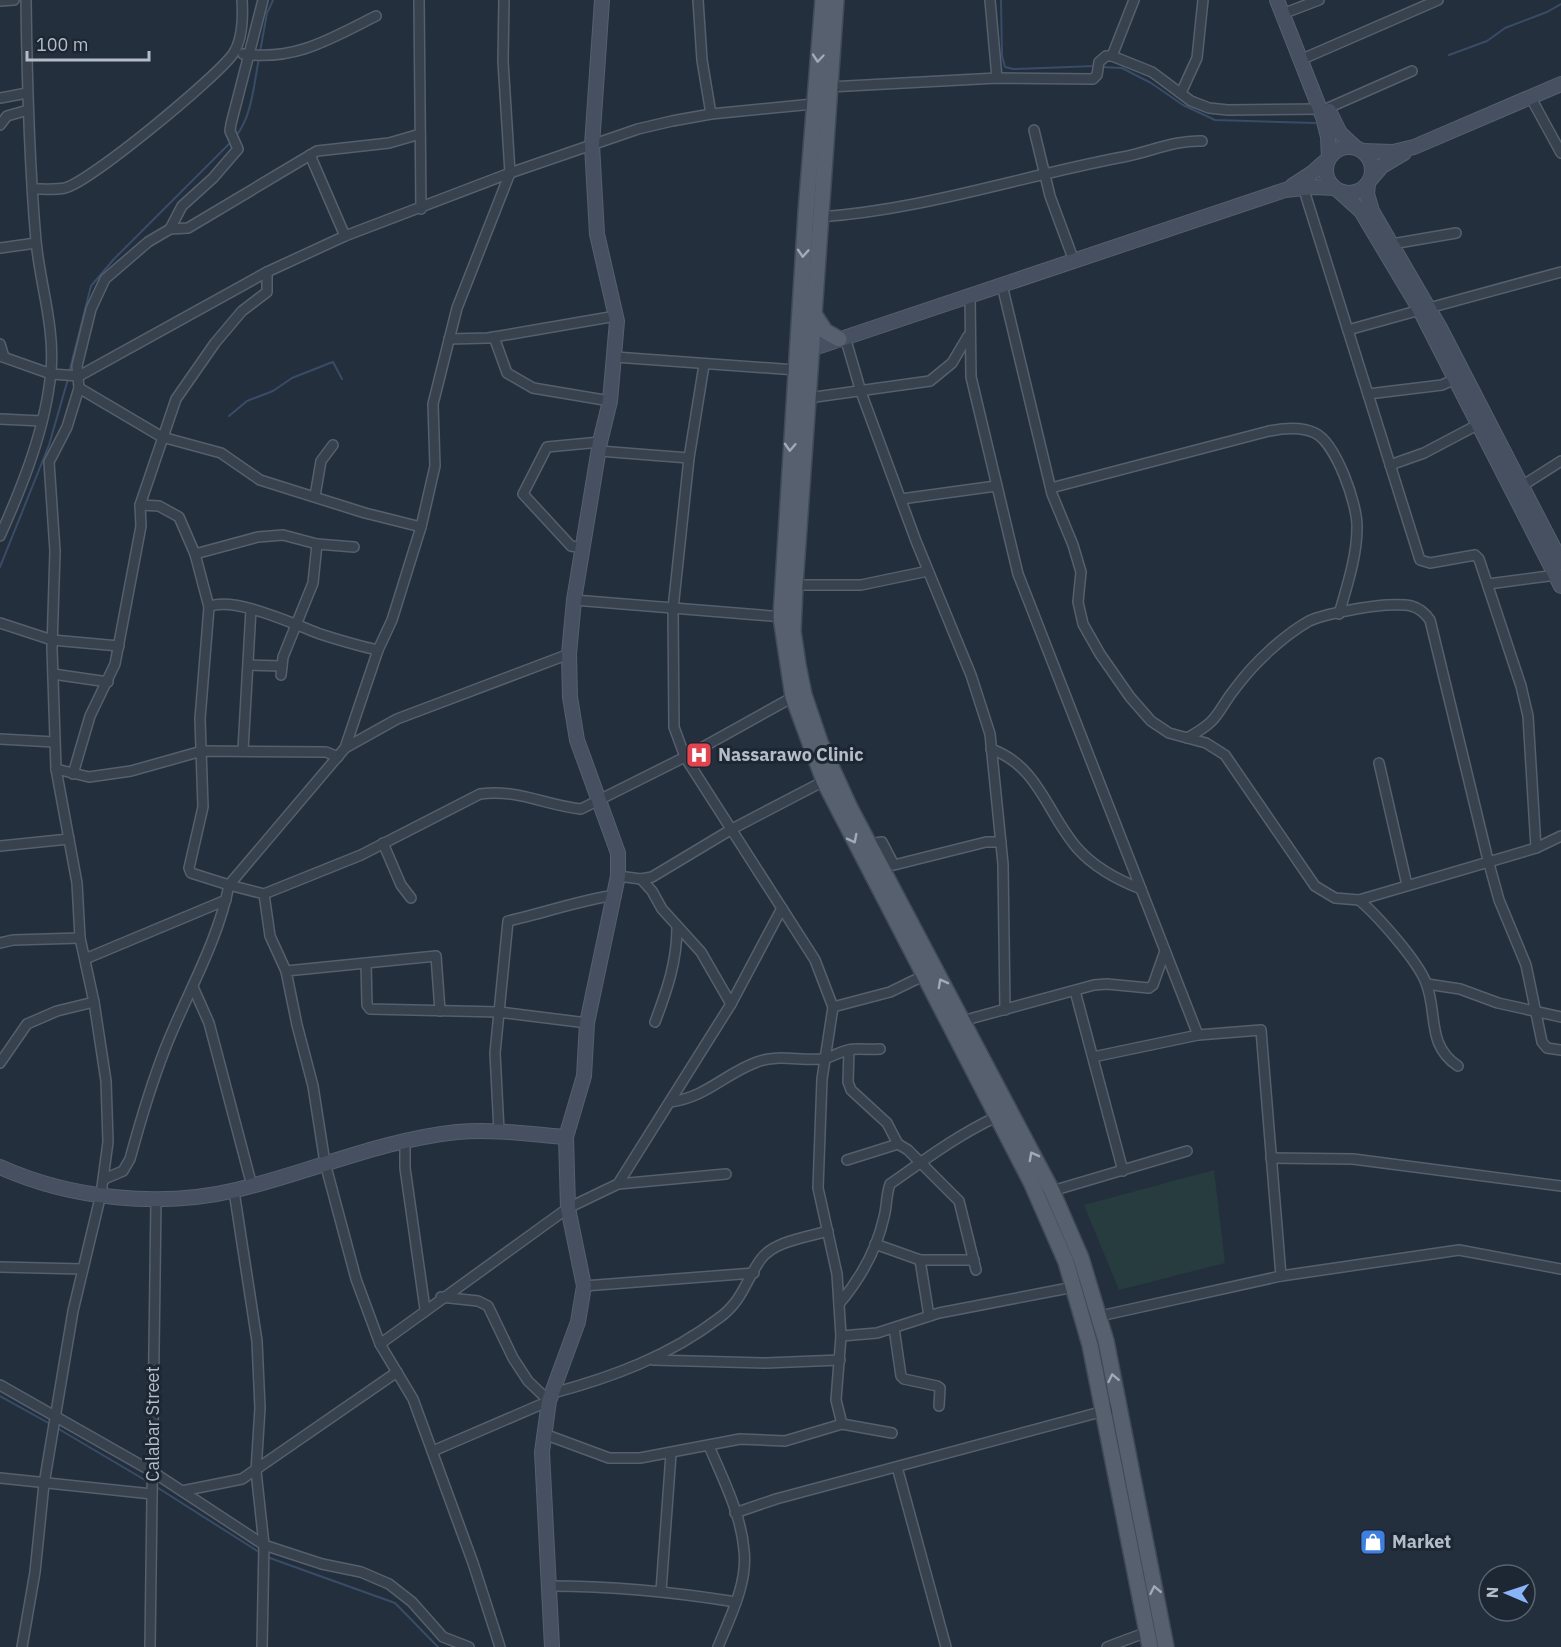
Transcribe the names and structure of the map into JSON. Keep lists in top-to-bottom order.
{
  "streets": {
    "street": ["Calabar Street"]
  },
  "places": {
    "hospital": ["Nassarawo Clinic"],
    "shop": ["Market"]
  },
  "scale_bar": "100 m",
  "north": "left"
}
